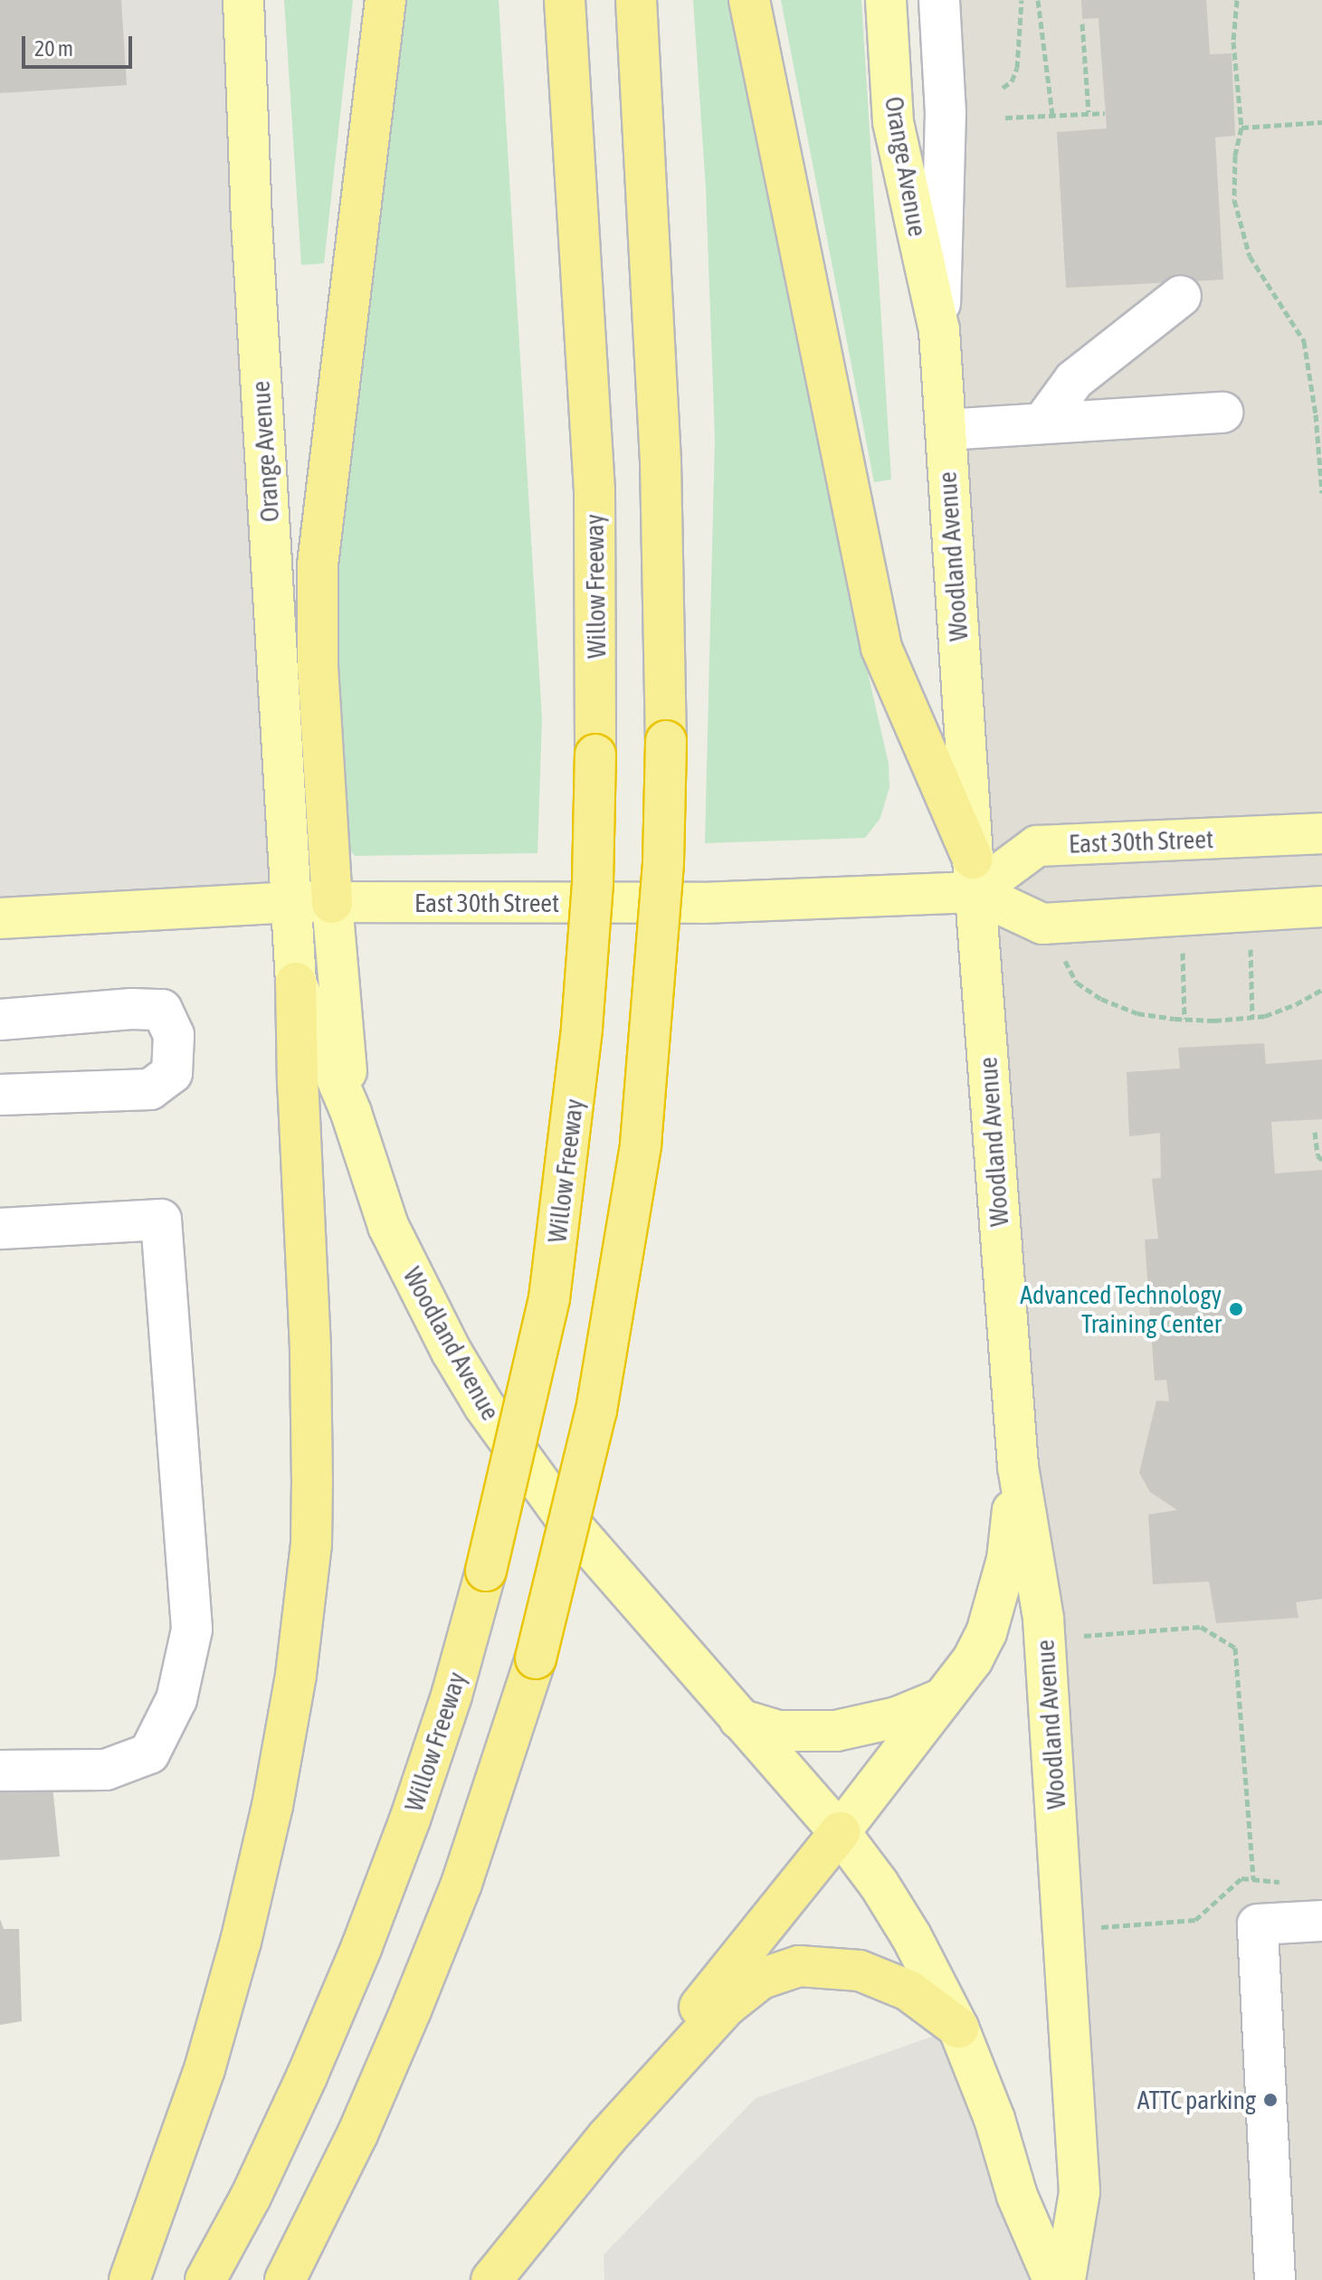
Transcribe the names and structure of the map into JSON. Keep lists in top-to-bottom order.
{
  "streets": {
    "highway": ["Willow Freeway"],
    "main road": ["Orange Avenue", "Woodland Avenue", "East 30th Street"]
  },
  "crossings": [
    ["Orange Avenue", "Woodland Avenue"],
    ["Orange Avenue", "East 30th Street"],
    ["Woodland Avenue", "East 30th Street"]
  ],
  "places": ["Advanced Technology Training Center", "ATTC parking"],
  "scale_bar": "20 m"
}
